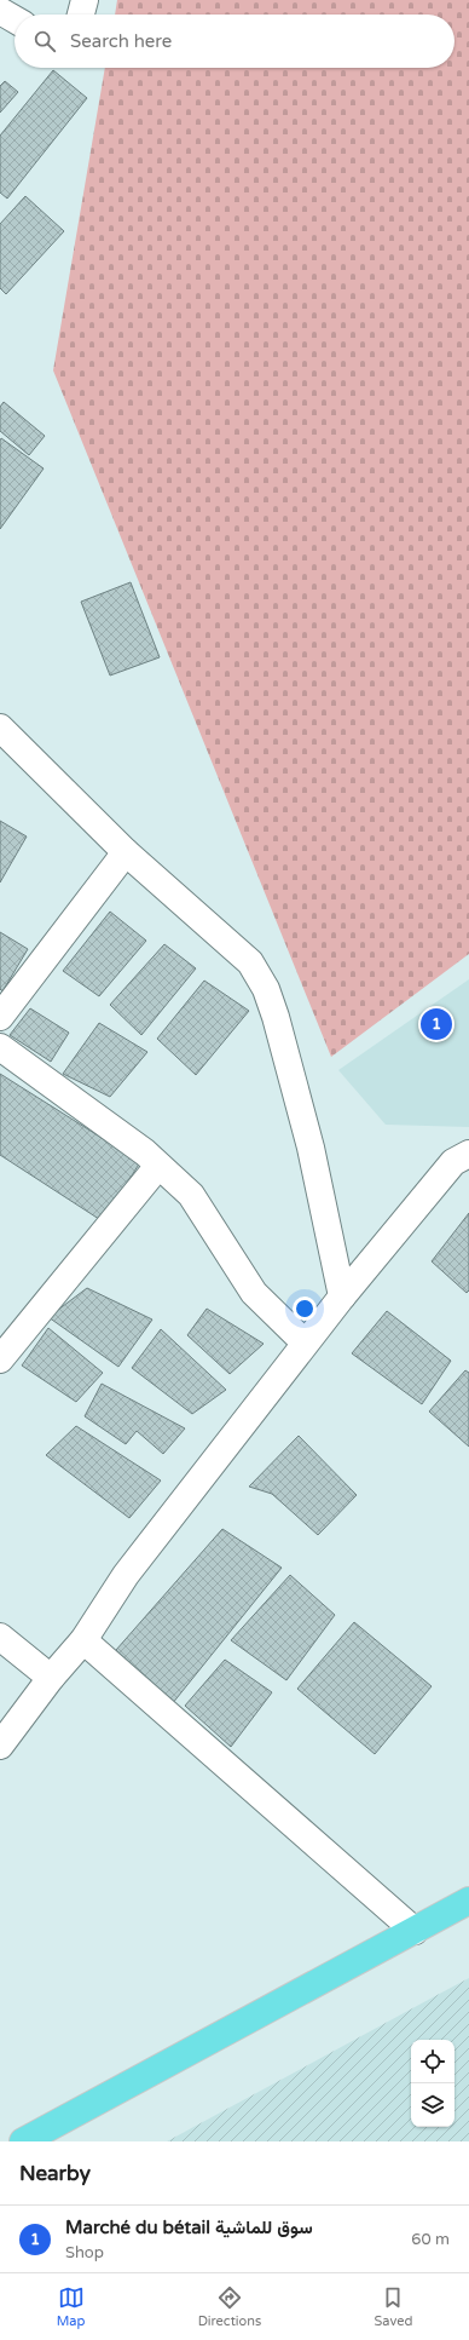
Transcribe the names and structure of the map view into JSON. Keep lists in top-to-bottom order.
{
  "page": {
    "search": "Search here",
    "pins": "1",
    "heading": "Nearby",
    "list": [
      {
        "mark": "1",
        "name": "Marché du bétail سوق للماشية",
        "note": "Shop",
        "value": "60 m"
      }
    ],
    "nav": ["Map", "Directions", "Saved"]
  }
}
